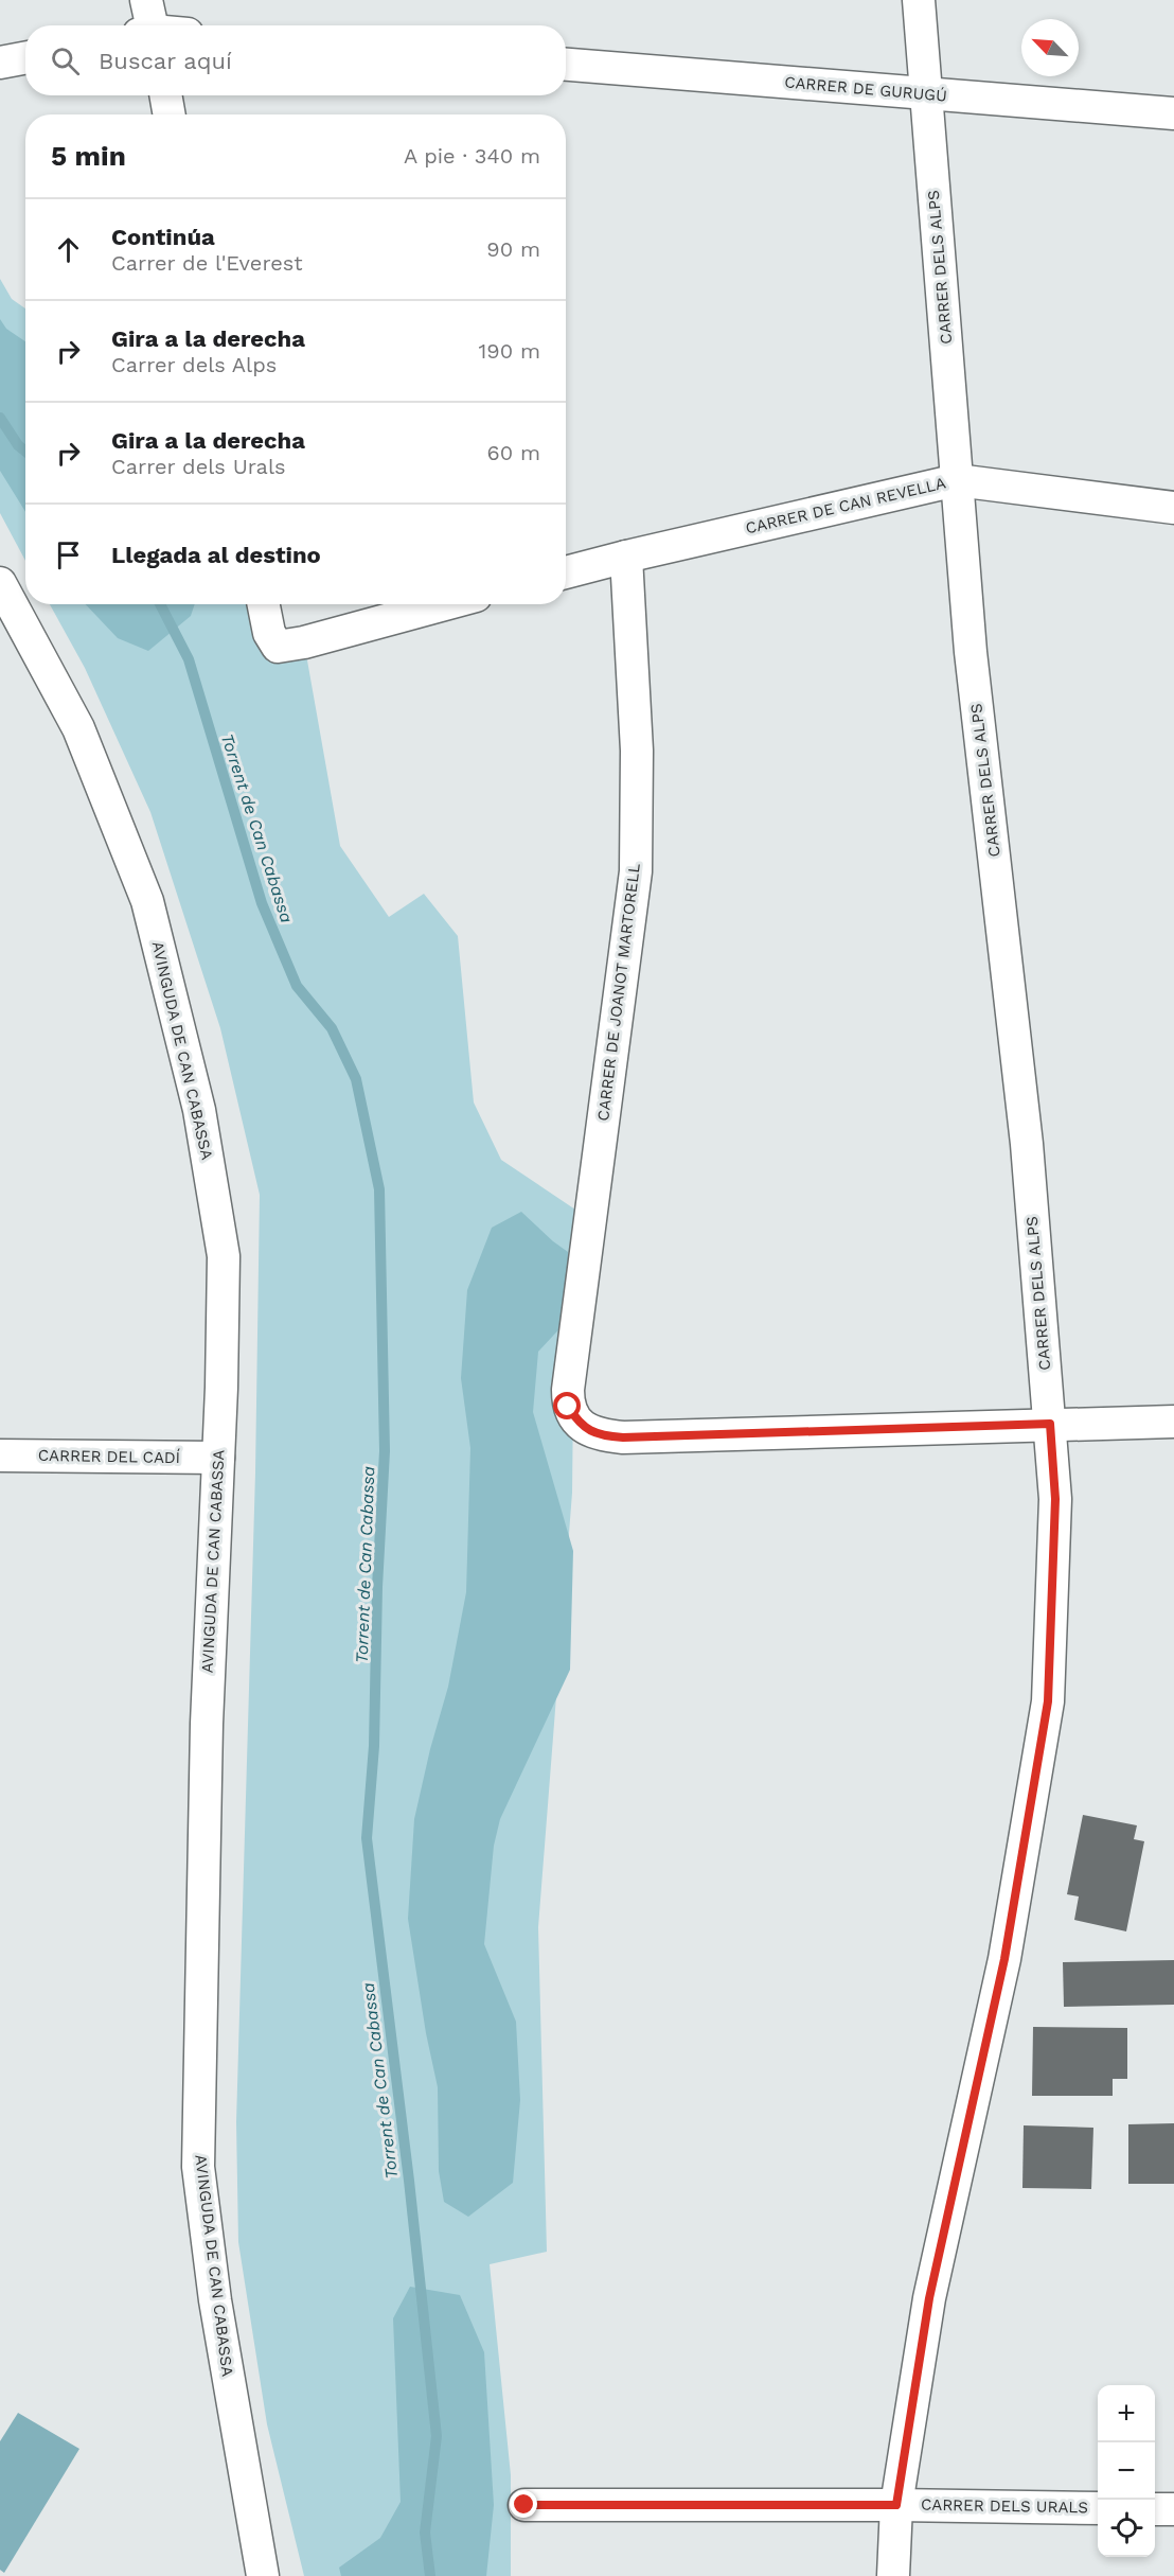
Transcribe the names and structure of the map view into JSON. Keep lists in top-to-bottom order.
{
  "streets": {
    "street": [
      "CARRER DE GURUGÚ",
      "CARRER DELS ALPS",
      "CARRER DE CAN REVELLA",
      "CARRER DE JOANOT MARTORELL",
      "AVINGUDA DE CAN CABASSA",
      "CARRER DEL CADÍ",
      "CARRER DELS URALS"
    ]
  },
  "crossings": [
    ["CARRER DE GURUGÚ", "CARRER DELS ALPS"],
    ["CARRER DELS ALPS", "CARRER DE CAN REVELLA"],
    ["CARRER DELS ALPS", "CARRER DE JOANOT MARTORELL"],
    ["CARRER DELS ALPS", "CARRER DELS URALS"],
    ["CARRER DE CAN REVELLA", "CARRER DE JOANOT MARTORELL"],
    ["AVINGUDA DE CAN CABASSA", "CARRER DEL CADÍ"]
  ],
  "water": ["Torrent de Can Cabassa"],
  "north": "top left",
  "page": {
    "search": "Buscar aquí",
    "heading": ["5 min", "A pie · 340 m"],
    "list": [
      ["Continúa", "Carrer de l'Everest", "90 m"],
      ["Gira a la derecha", "Carrer dels Alps", "190 m"],
      ["Gira a la derecha", "Carrer dels Urals", "60 m"],
      "Llegada al destino"
    ],
    "map_buttons": ["+", "−"]
  }
}
